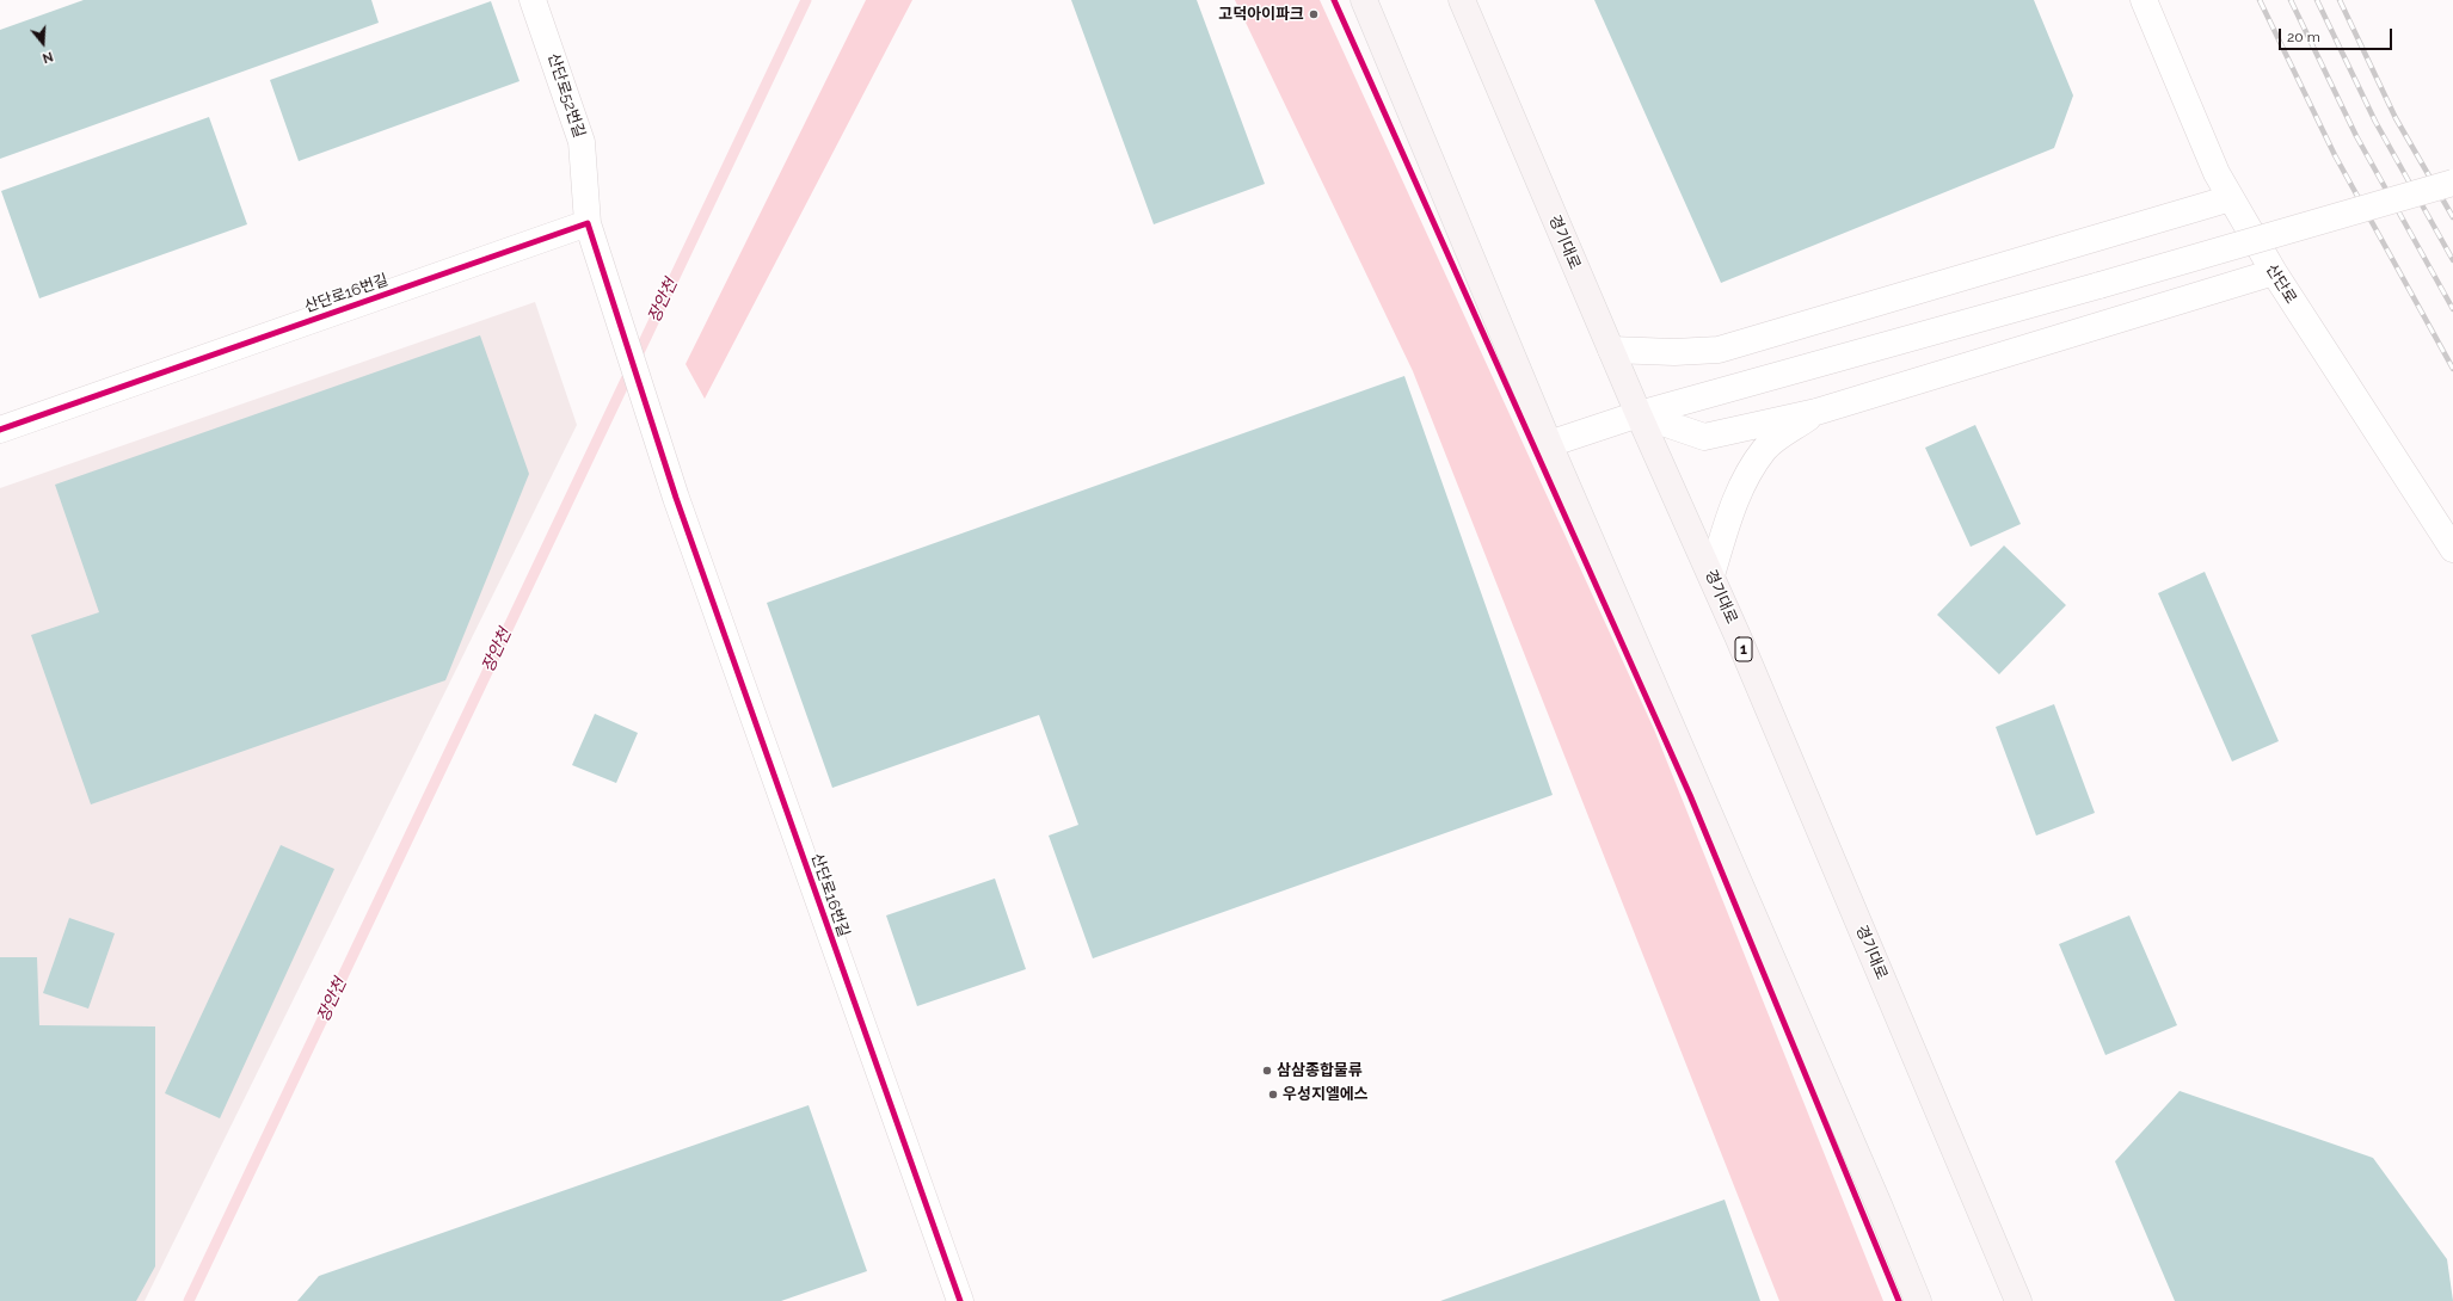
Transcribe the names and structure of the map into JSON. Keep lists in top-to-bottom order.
{
  "streets": {
    "main road": ["경기대로", "1"],
    "street": ["산단로52번길", "산단로", "산단로16번길"]
  },
  "crossings": [
    ["산단로52번길", "산단로16번길"]
  ],
  "water": ["장안천"],
  "places": ["고덕아이파크", "삼삼종합물류", "우성지엘에스"],
  "scale_bar": "20 m",
  "north": "bottom"
}
